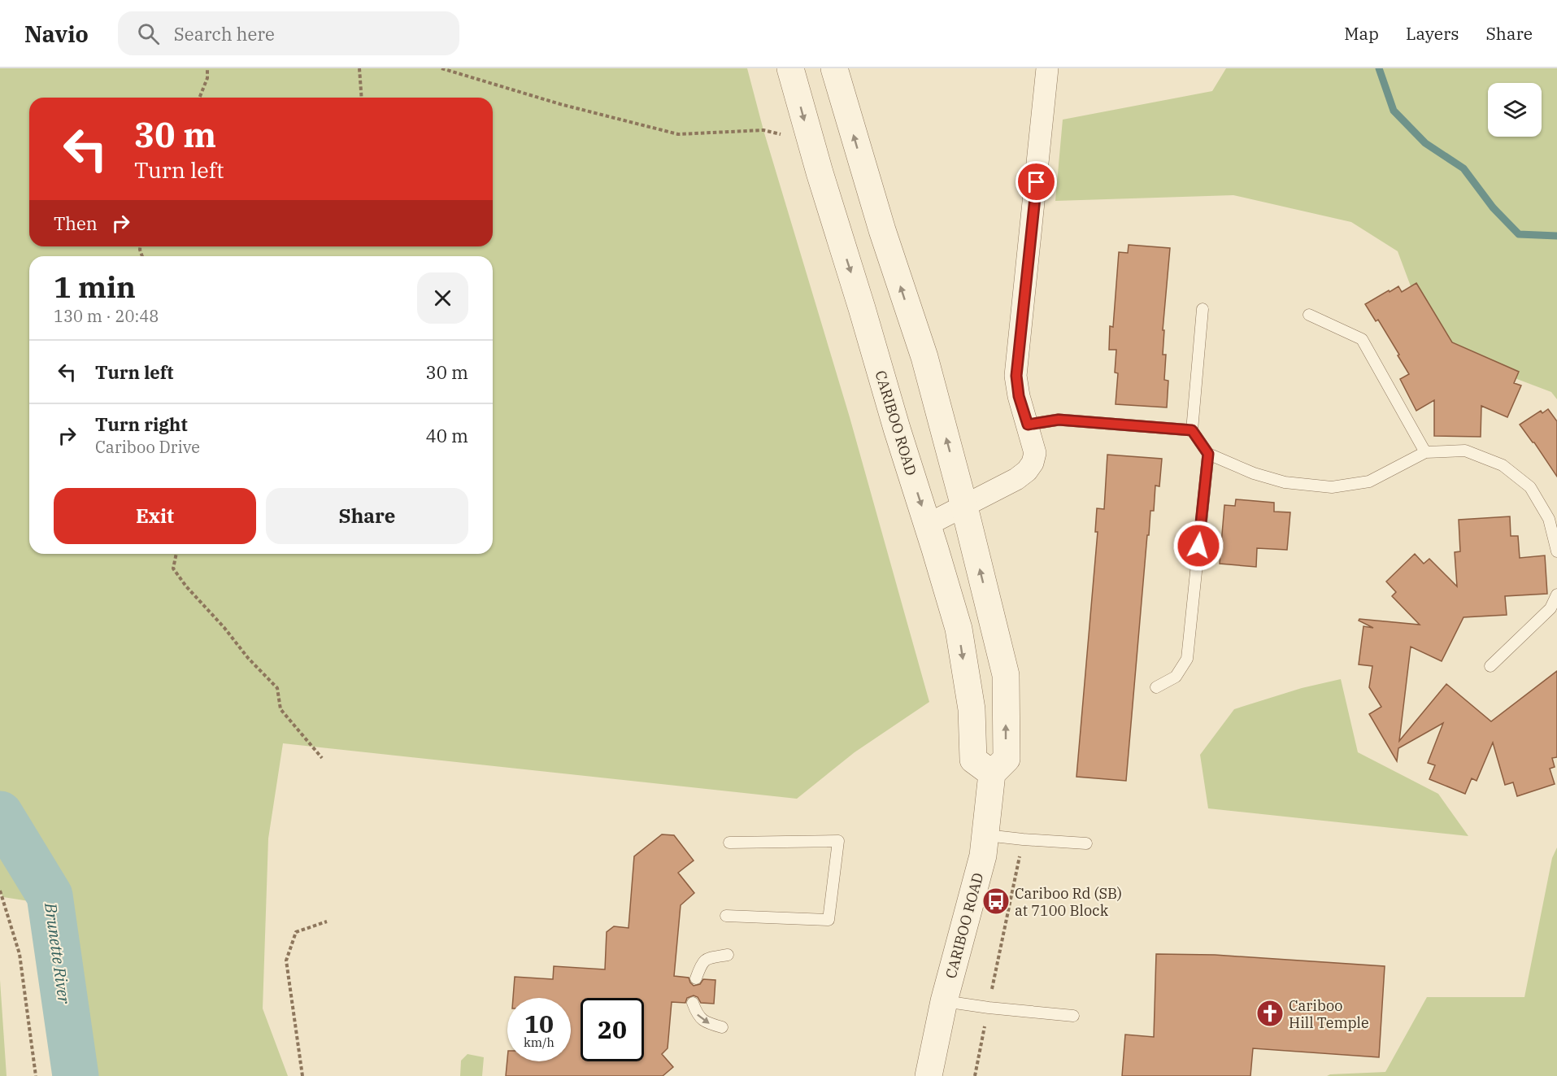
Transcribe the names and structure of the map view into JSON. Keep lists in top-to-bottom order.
{
  "streets": {
    "street": ["CARIBOO ROAD"]
  },
  "water": ["Brunette River"],
  "places": {
    "bus stop": ["Cariboo Rd (SB) at 7100 Block"],
    "church": ["Cariboo Hill Temple"]
  },
  "page": {
    "header": "Navio",
    "search": "Search here",
    "nav": ["Map", "Layers", "Share"],
    "turn": ["30 m", "Turn left"],
    "then": "Then",
    "heading": ["1 min", "130 m · 20:48"],
    "list": [
      {
        "name": "Turn left",
        "value": "30 m"
      },
      {
        "name": "Turn right",
        "note": "Cariboo Drive",
        "value": "40 m"
      }
    ],
    "buttons": ["Exit", "Share"],
    "speed": "10 km/h",
    "limit": "20"
  }
}
